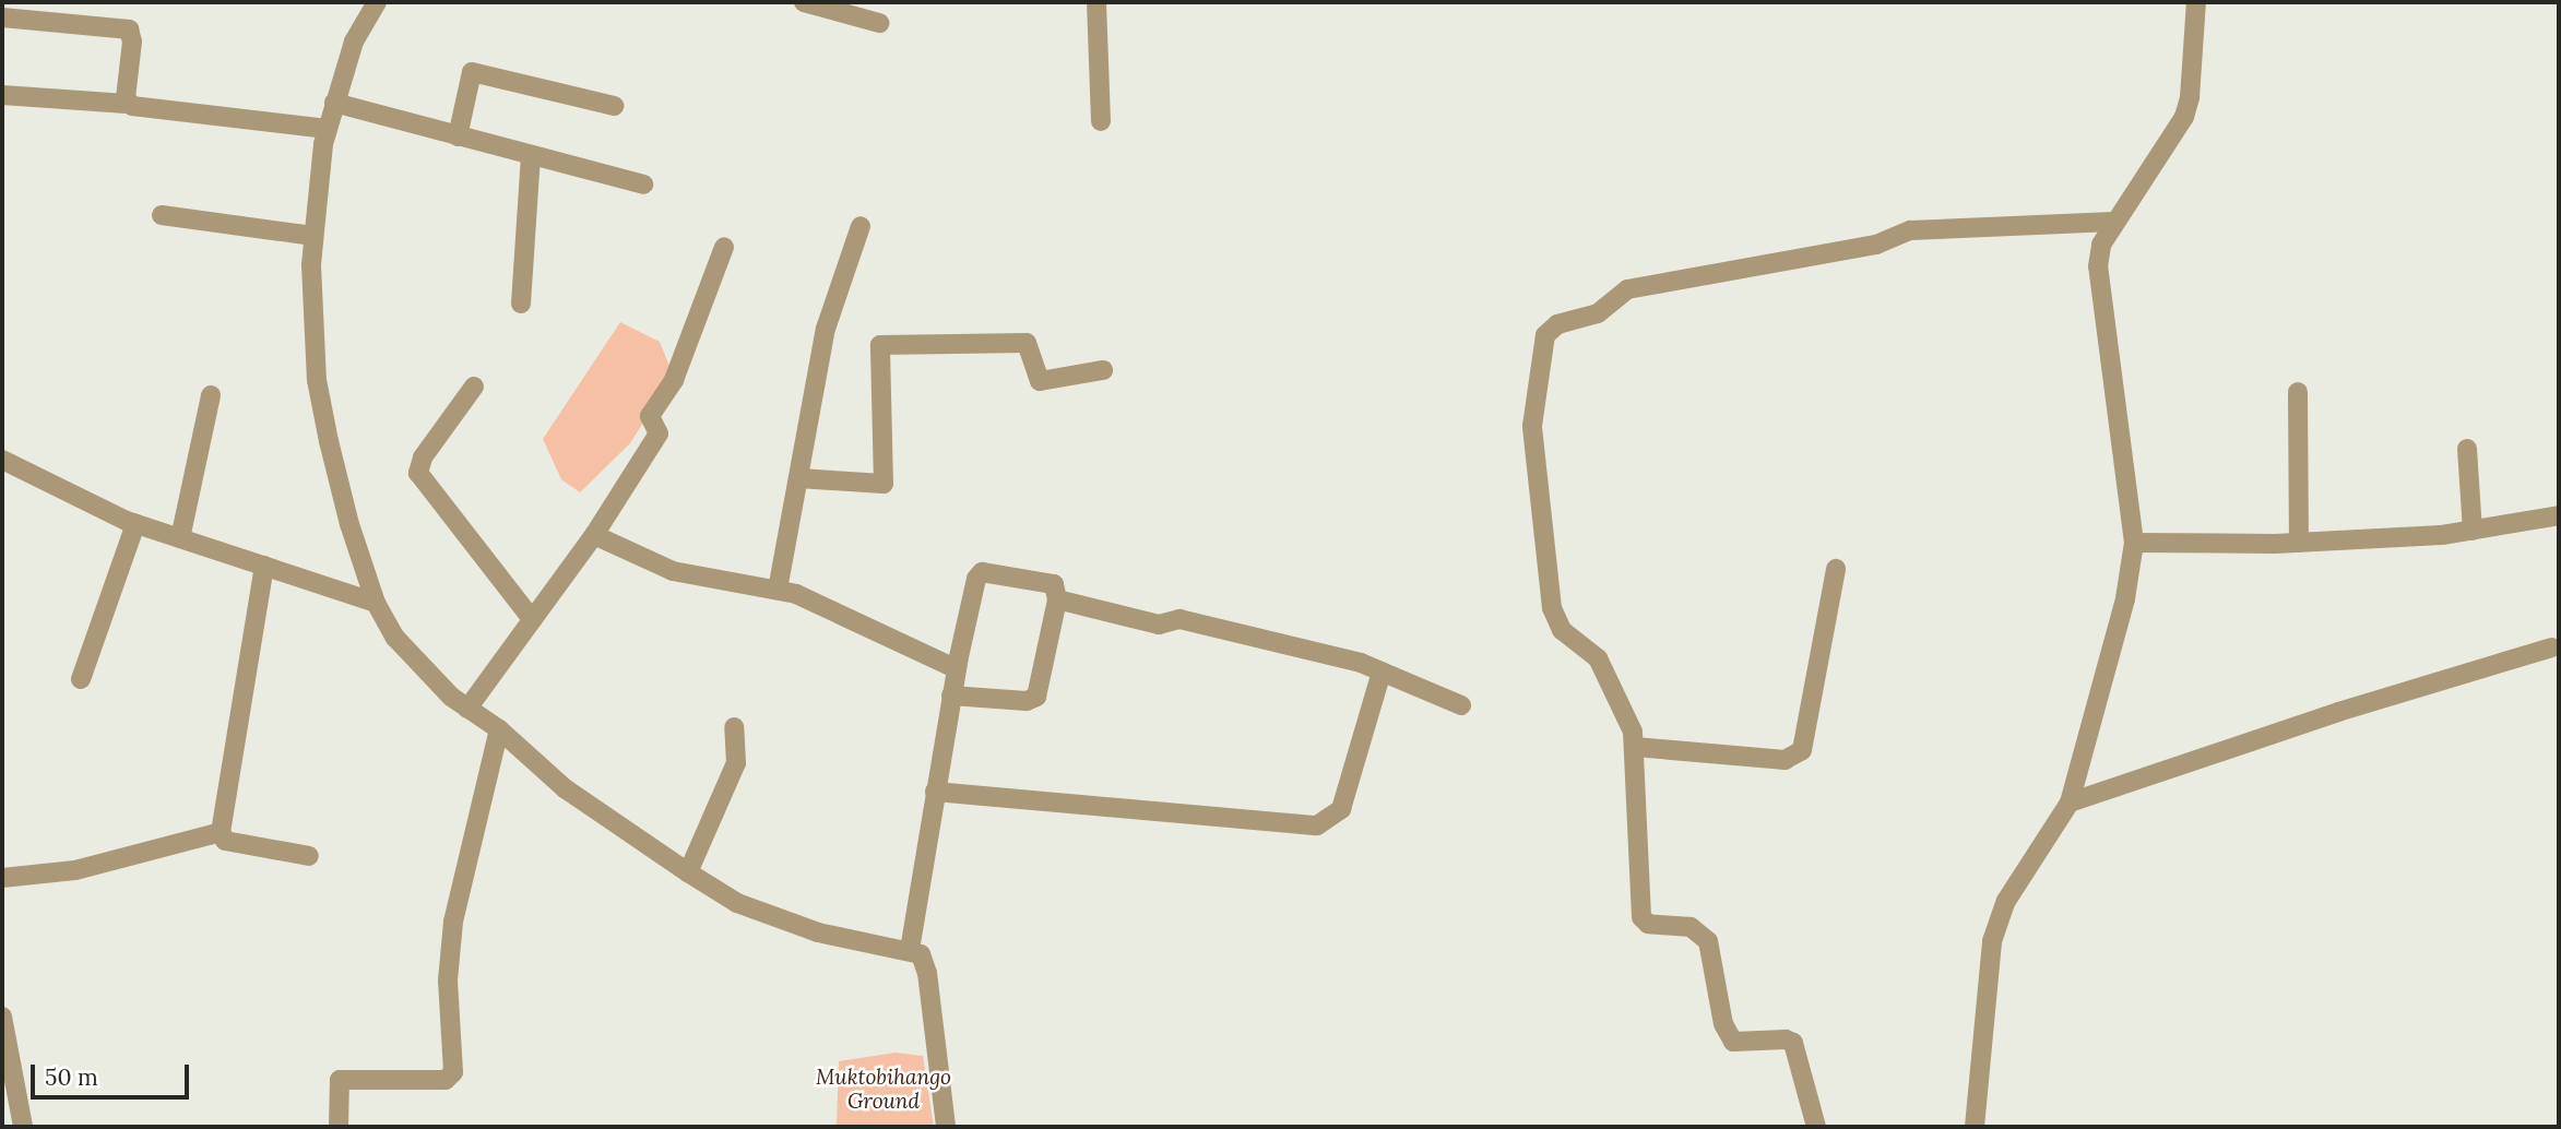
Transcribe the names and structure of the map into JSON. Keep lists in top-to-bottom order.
{
  "parks": ["Muktobihango Ground"],
  "scale_bar": "50 m"
}
